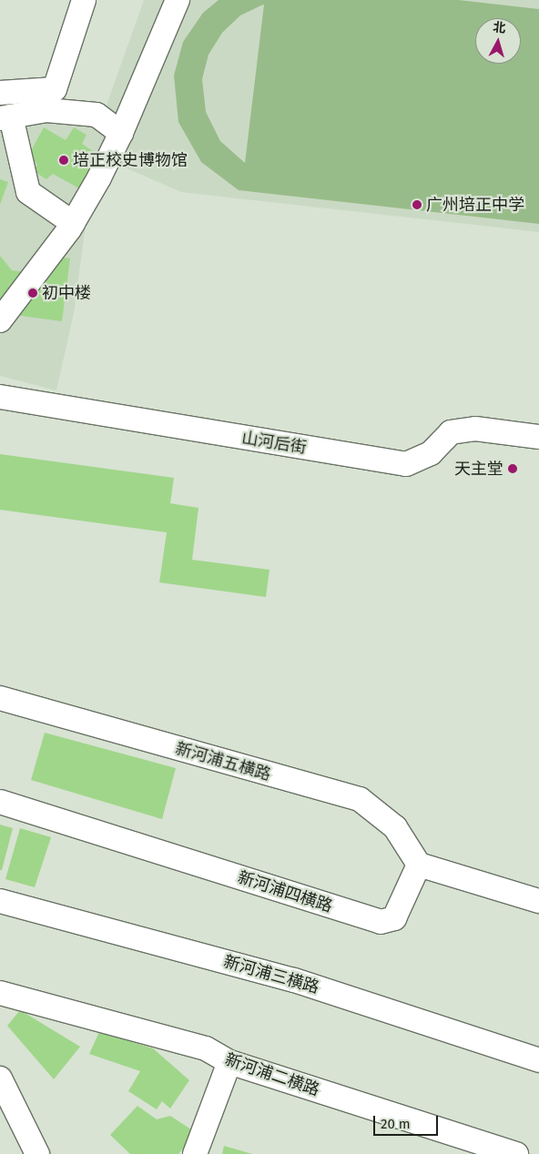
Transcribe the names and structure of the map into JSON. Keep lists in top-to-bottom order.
{
  "streets": {
    "street": [
      "山河后街",
      "新河浦五横路",
      "新河浦四横路",
      "新河浦三横路",
      "新河浦二横路"
    ]
  },
  "crossings": [
    ["新河浦五横路", "新河浦四横路"]
  ],
  "places": [
    "培正校史博物馆",
    "广州培正中学",
    "初中楼",
    "天主堂"
  ],
  "scale_bar": "20 m",
  "north": "top"
}
